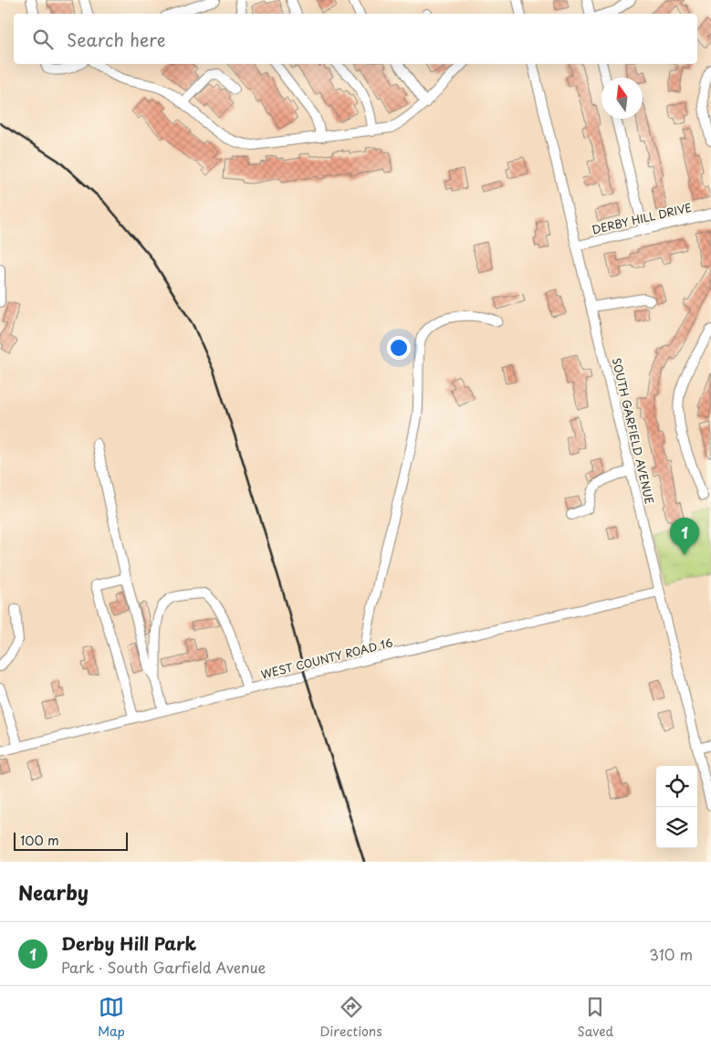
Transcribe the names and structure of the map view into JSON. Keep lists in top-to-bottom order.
{
  "streets": {
    "street": ["DERBY HILL DRIVE", "SOUTH GARFIELD AVENUE", "WEST COUNTY ROAD 16"]
  },
  "crossings": [
    ["DERBY HILL DRIVE", "SOUTH GARFIELD AVENUE"],
    ["SOUTH GARFIELD AVENUE", "WEST COUNTY ROAD 16"]
  ],
  "scale_bar": "100 m",
  "north": "top",
  "page": {
    "search": "Search here",
    "pins": "1",
    "scale": "100 m",
    "heading": "Nearby",
    "list": [
      {
        "mark": "1",
        "name": "Derby Hill Park",
        "note": "Park · South Garfield Avenue",
        "value": "310 m"
      }
    ],
    "nav": ["Map", "Directions", "Saved"]
  }
}
